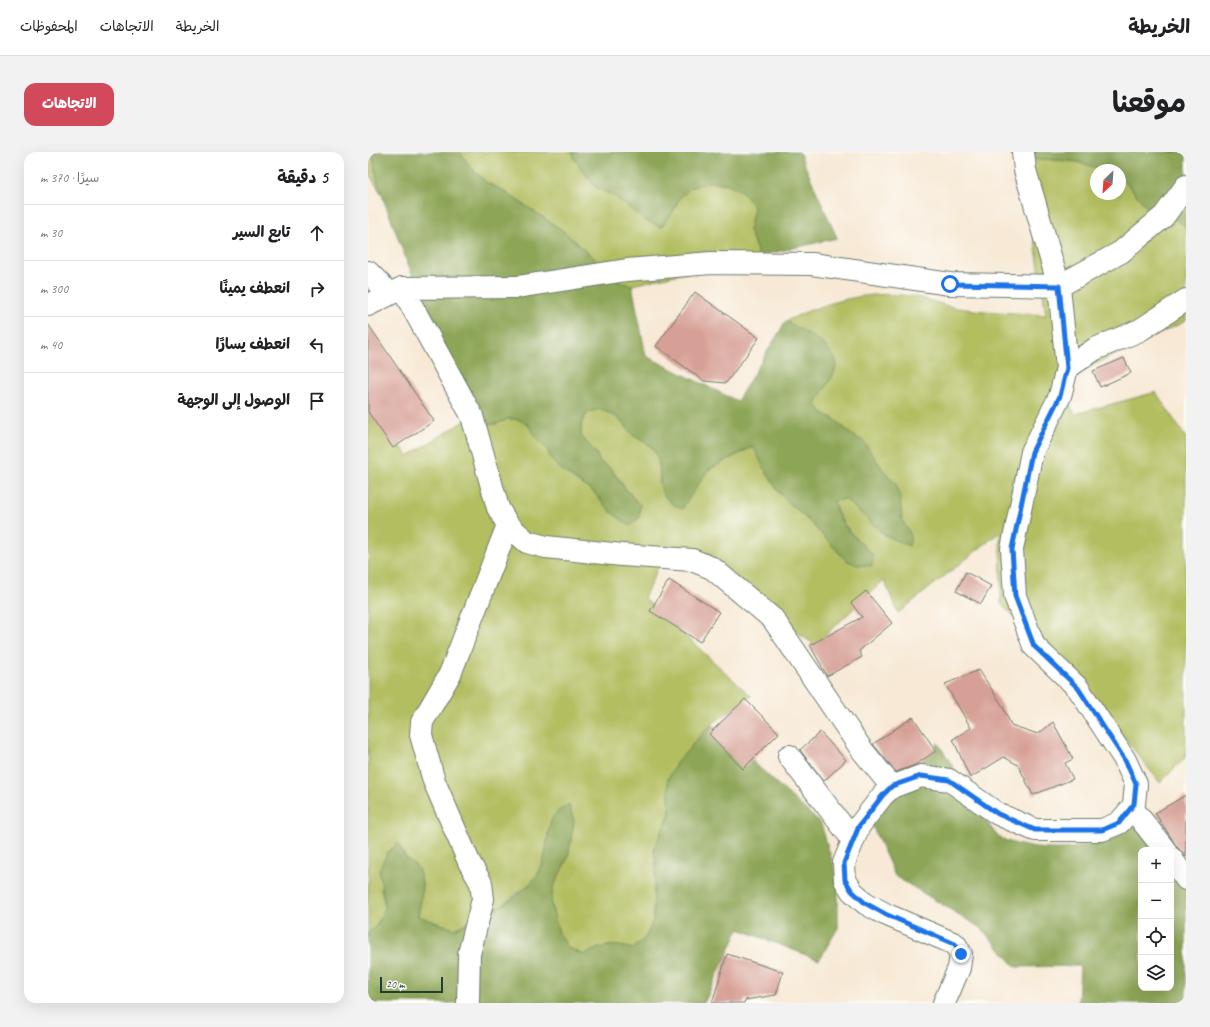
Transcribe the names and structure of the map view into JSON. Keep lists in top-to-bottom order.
{
  "scale_bar": "20 m",
  "north": "bottom left",
  "page": {
    "header": "الخريطة",
    "nav": ["الخريطة", "الاتجاهات", "المحفوظات"],
    "title": "موقعنا",
    "buttons": "الاتجاهات",
    "heading": ["5 دقيقة", "سيرًا · 370 m"],
    "list": [
      ["تابع السير", "30 m"],
      ["انعطف يمينًا", "300 m"],
      ["انعطف يسارًا", "40 m"],
      "الوصول إلى الوجهة"
    ],
    "map_buttons": ["+", "−"],
    "scale": "20 m"
  }
}
